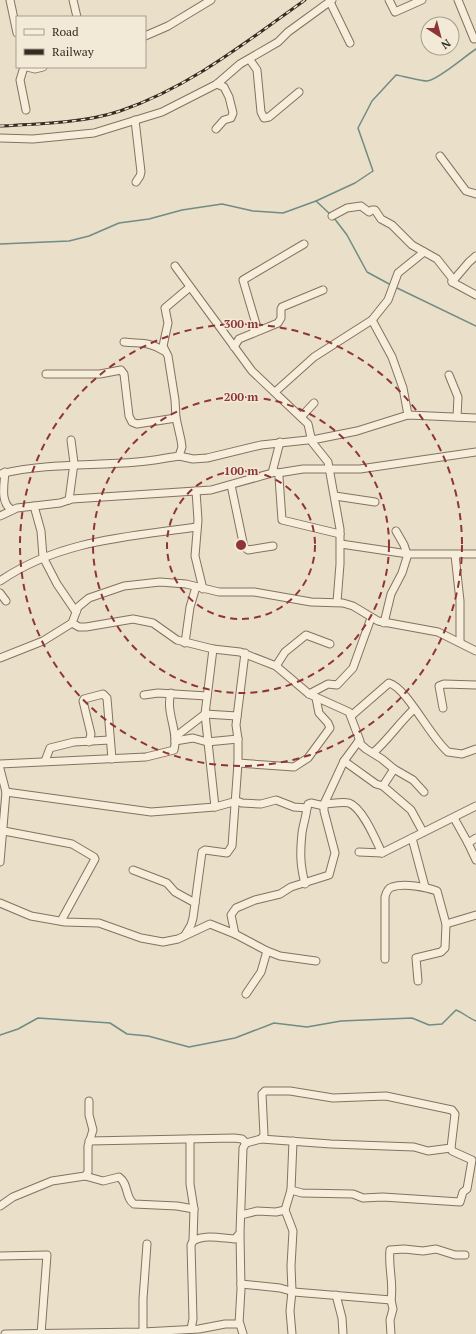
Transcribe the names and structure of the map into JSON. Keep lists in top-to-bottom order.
{
  "legend": ["Road", "Railway"],
  "north": "bottom right",
  "rings": ["300 m", "200 m", "100 m"]
}
